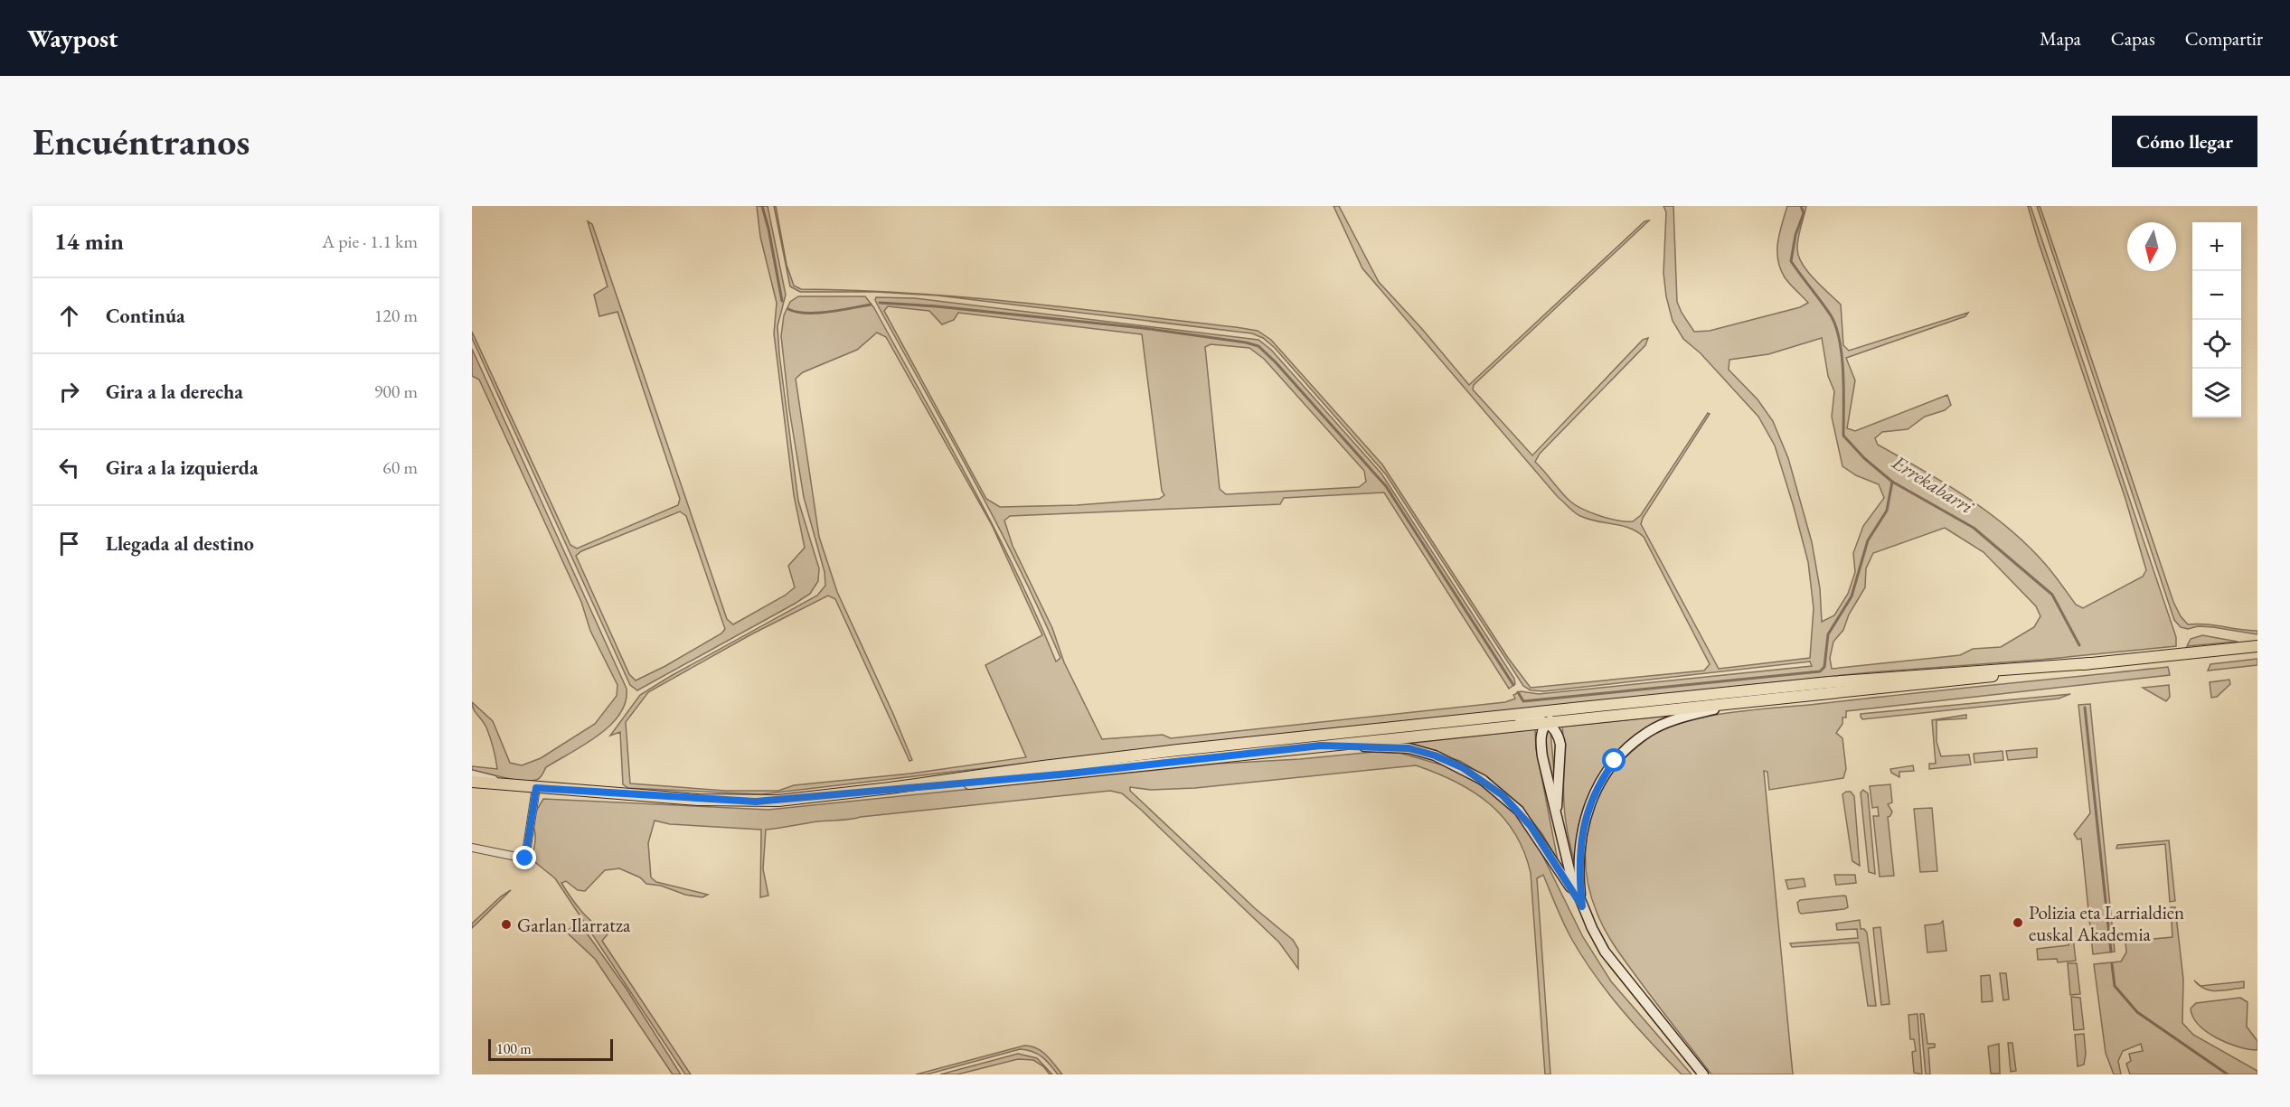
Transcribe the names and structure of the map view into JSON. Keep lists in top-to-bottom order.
{
  "water": ["Errekabarri"],
  "places": ["Polizia eta Larrialdien euskal Akademia", "Garlan Ilarratza"],
  "scale_bar": "100 m",
  "north": "bottom",
  "page": {
    "header": "Waypost",
    "nav": ["Mapa", "Capas", "Compartir"],
    "buttons": "Cómo llegar",
    "title": "Encuéntranos",
    "heading": ["14 min", "A pie · 1.1 km"],
    "map_buttons": ["+", "−"],
    "list": [
      ["Continúa", "120 m"],
      ["Gira a la derecha", "900 m"],
      ["Gira a la izquierda", "60 m"],
      "Llegada al destino"
    ],
    "scale": "100 m"
  }
}
